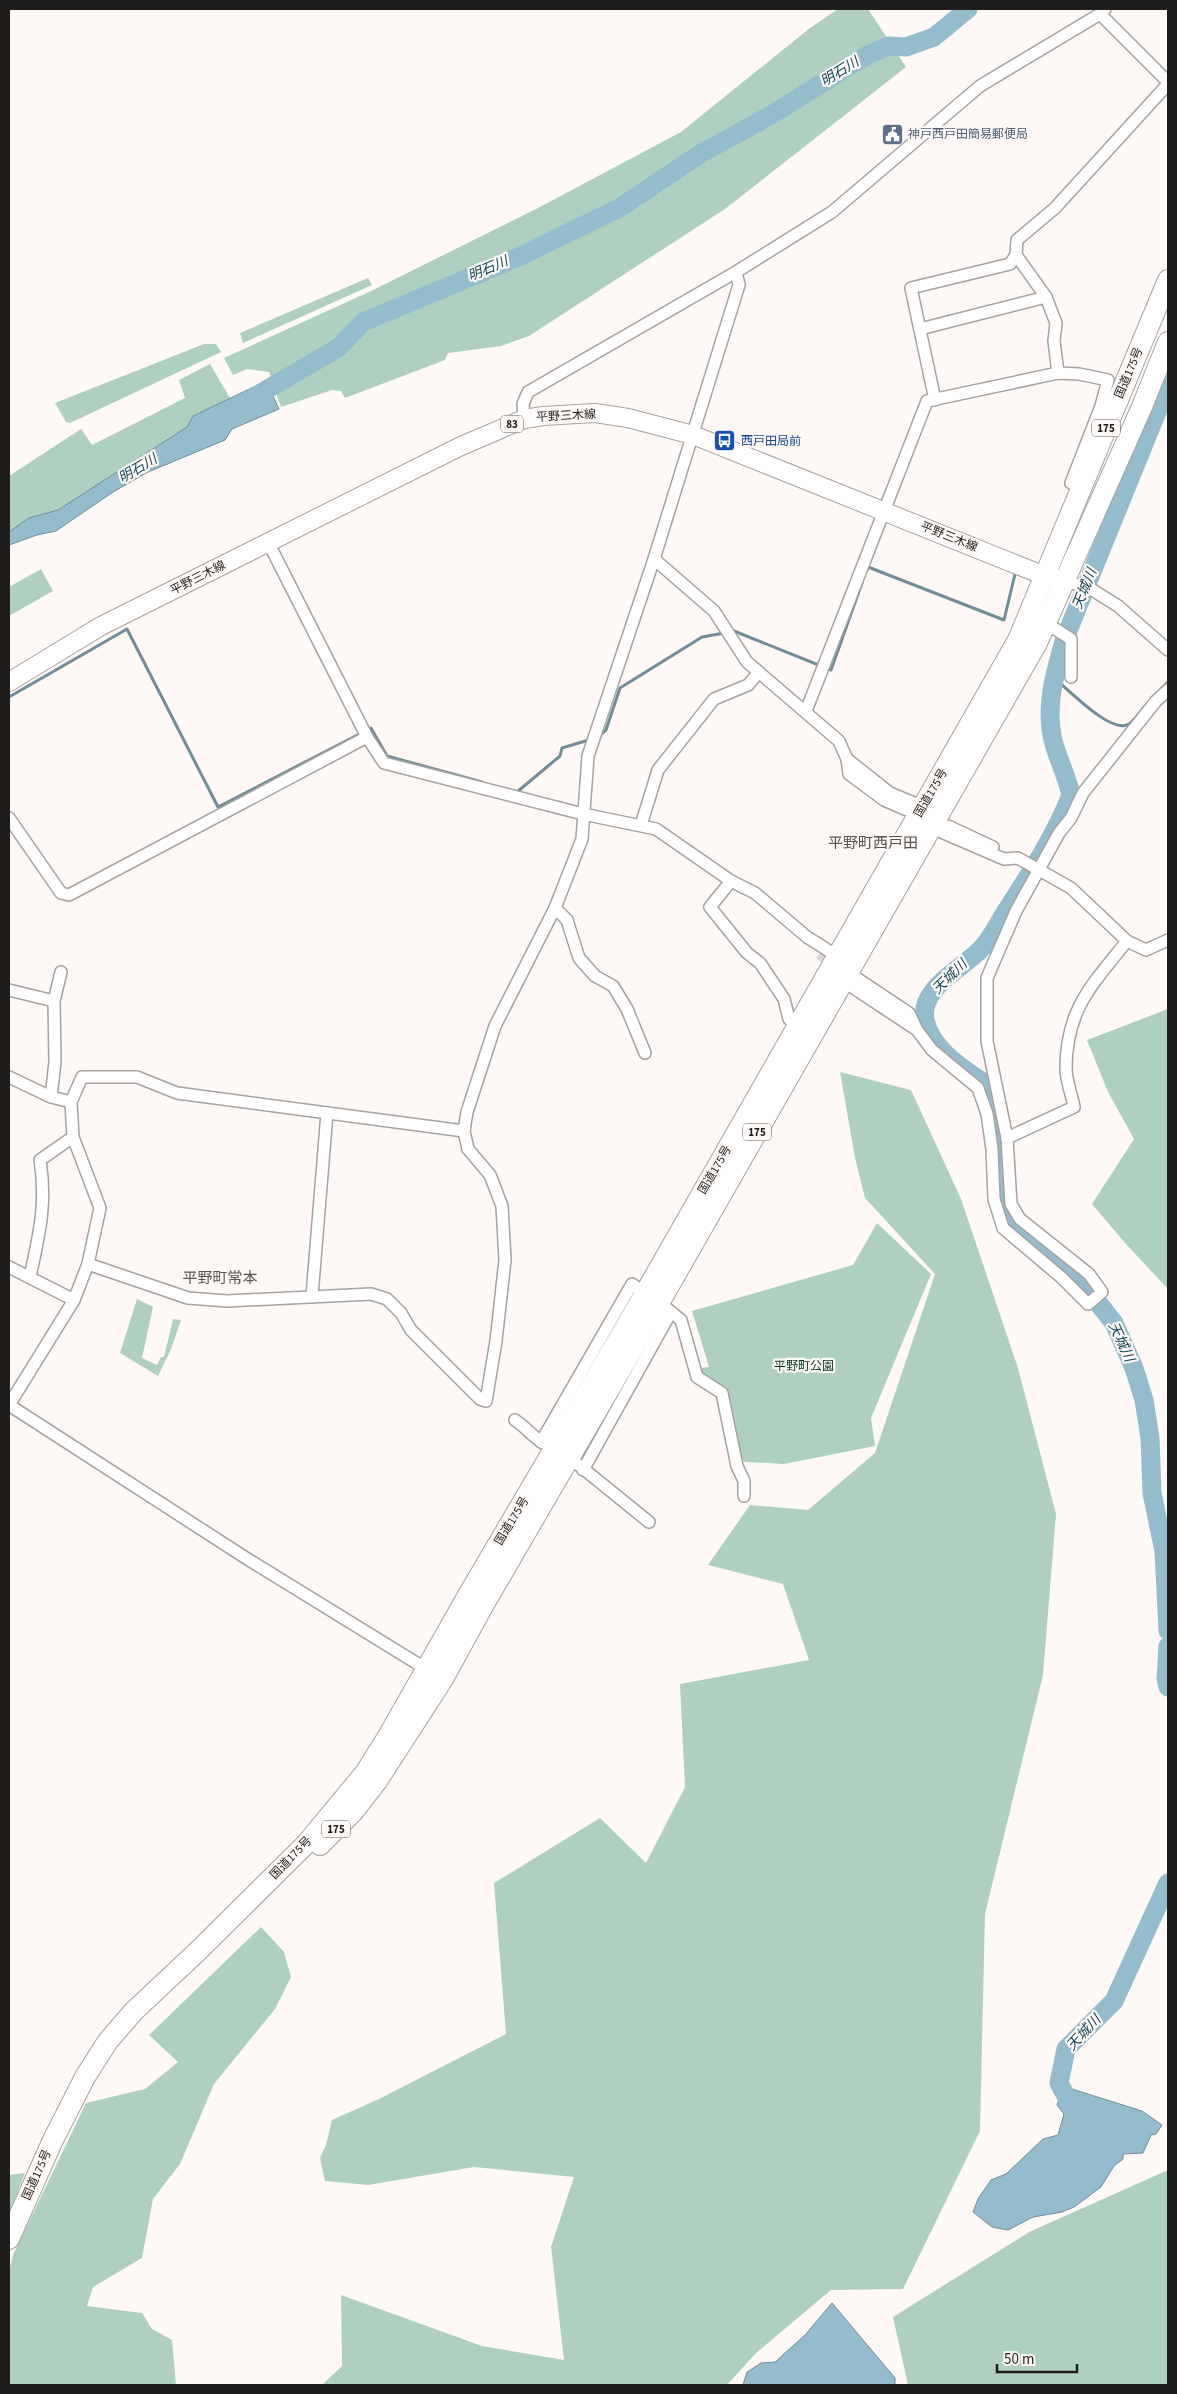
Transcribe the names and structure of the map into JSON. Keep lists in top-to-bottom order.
{
  "streets": {
    "highway": ["国道175号", "175"],
    "main road": ["平野三木線", "83"]
  },
  "crossings": [
    ["国道175号", "平野三木線"]
  ],
  "districts": ["平野町西戸田", "平野町常本"],
  "water": ["明石川", "天城川"],
  "parks": ["平野町公園"],
  "places": {
    "public building": ["神戸西戸田簡易郵便局"],
    "bus stop": ["西戸田局前"]
  },
  "scale_bar": "50 m"
}
